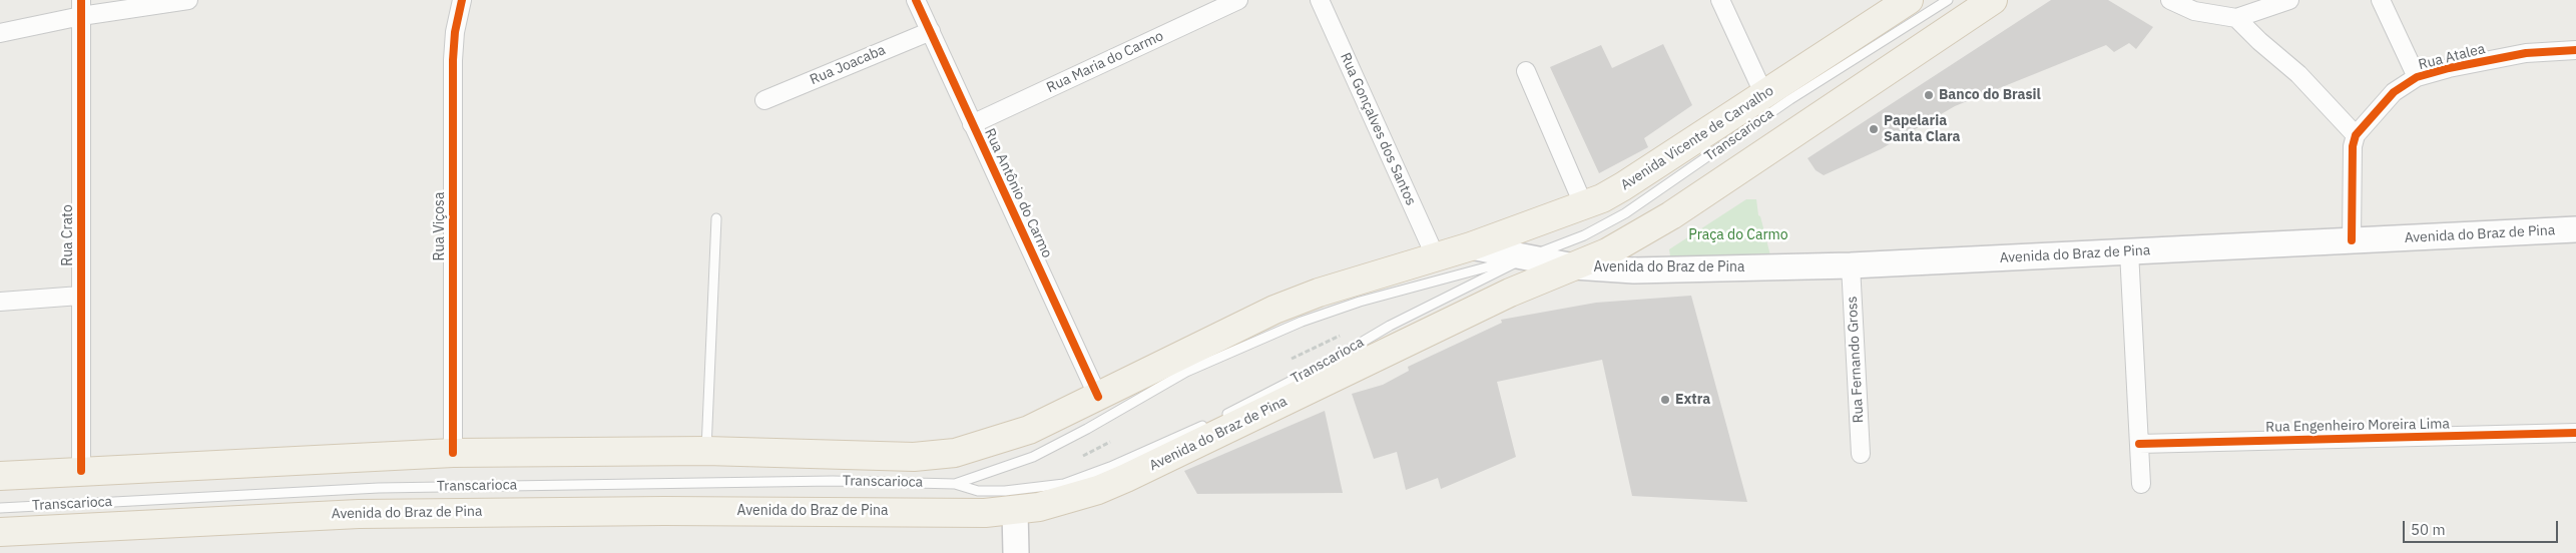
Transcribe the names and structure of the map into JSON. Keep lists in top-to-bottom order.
{
  "streets": {
    "main road": ["Avenida Vicente de Carvalho", "Avenida do Braz de Pina"],
    "street": [
      "Rua Atalea",
      "Rua Maria do Carmo",
      "Rua Joacaba",
      "Rua Gonçalves dos Santos",
      "Rua Antônio do Carmo",
      "Rua Viçosa",
      "Rua Crato",
      "Rua Fernando Gross",
      "Rua Engenheiro Moreira Lima"
    ],
    "lane": ["Transcarioca"]
  },
  "crossings": [
    ["Rua Maria do Carmo", "Rua Antônio do Carmo"],
    ["Rua Joacaba", "Rua Antônio do Carmo"],
    ["Rua Gonçalves dos Santos", "Avenida do Braz de Pina"],
    ["Transcarioca", "Avenida do Braz de Pina"],
    ["Avenida Vicente de Carvalho", "Avenida do Braz de Pina"],
    ["Rua Antônio do Carmo", "Avenida do Braz de Pina"],
    ["Rua Viçosa", "Avenida do Braz de Pina"],
    ["Avenida do Braz de Pina", "Rua Crato"],
    ["Avenida do Braz de Pina", "Rua Fernando Gross"]
  ],
  "parks": ["Praça do Carmo"],
  "places": ["Banco do Brasil", "Papelaria Santa Clara", "Extra"],
  "scale_bar": "50 m"
}
